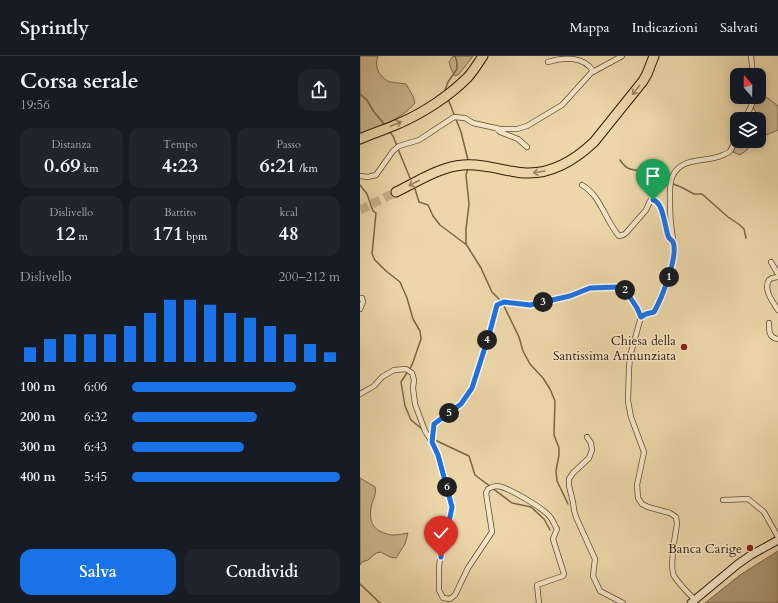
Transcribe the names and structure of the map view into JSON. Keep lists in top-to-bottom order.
{
  "places": ["Chiesa della Santissima Annunziata", "Banca Carige"],
  "north": "top",
  "page": {
    "header": "Sprintly",
    "nav": ["Mappa", "Indicazioni", "Salvati"],
    "heading": ["Corsa serale", "19:56"],
    "stats": [
      ["Distanza", "0.69 km"],
      ["Tempo", "4:23"],
      ["Passo", "6:21 /km"],
      ["Dislivello", "12 m"],
      ["Battito", "171 bpm"],
      ["kcal", "48"]
    ],
    "chart": ["Dislivello", "200–212 m"],
    "pins": [
      "1",
      "2",
      "3",
      "4",
      "5",
      "6"
    ],
    "list": [
      {
        "name": "100 m",
        "note": "6:06"
      },
      {
        "name": "200 m",
        "note": "6:32"
      },
      {
        "name": "300 m",
        "note": "6:43"
      },
      {
        "name": "400 m",
        "note": "5:45"
      }
    ],
    "buttons": ["Salva", "Condividi"]
  }
}
